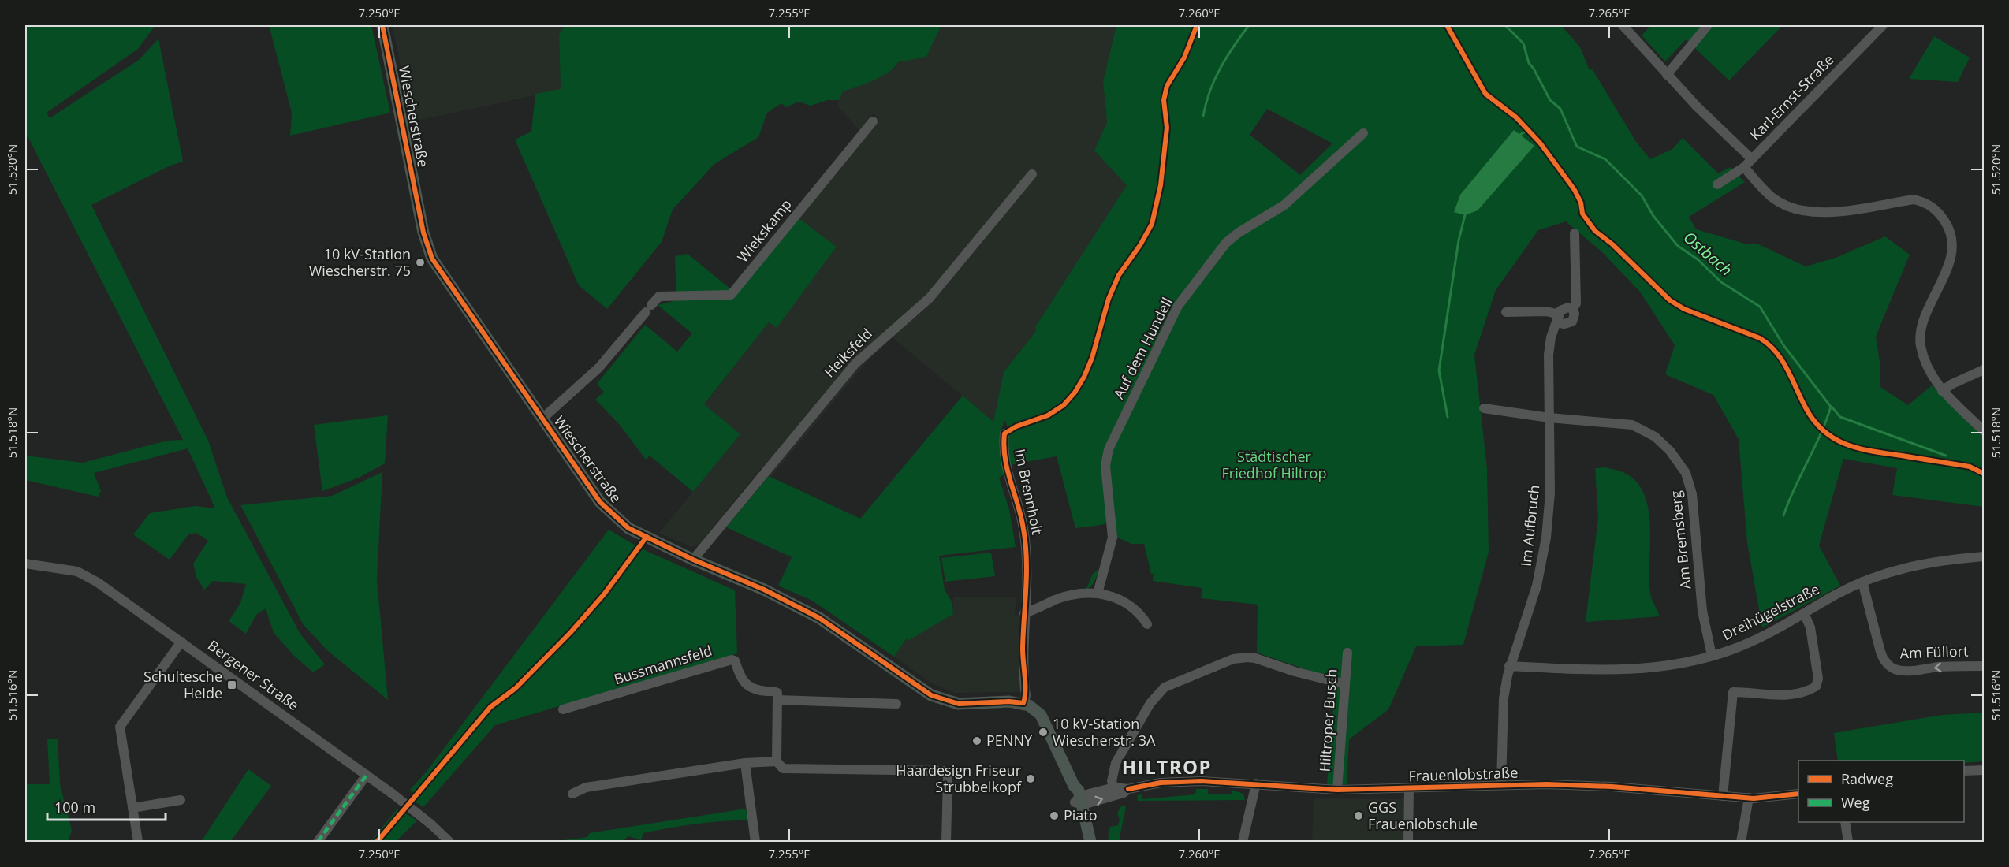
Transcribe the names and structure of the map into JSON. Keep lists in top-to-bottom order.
{
  "streets": {
    "main road": ["Wiescherstraße"],
    "street": [
      "Karl-Ernst-Straße",
      "Wiekskamp",
      "Auf dem Hundell",
      "Heiksfeld",
      "Im Brennholt",
      "Im Aufbruch",
      "Am Bremsberg",
      "Dreihügelstraße",
      "Am Füllort",
      "Bussmannsfeld",
      "Bergener Straße",
      "Hiltroper Busch",
      "Frauenlobstraße"
    ]
  },
  "crossings": [
    ["Wiescherstraße", "Wiekskamp"],
    ["Wiescherstraße", "Heiksfeld"],
    ["Wiescherstraße", "Im Brennholt"],
    ["Im Aufbruch", "Am Bremsberg"],
    ["Im Aufbruch", "Dreihügelstraße"],
    ["Im Aufbruch", "Frauenlobstraße"],
    ["Am Bremsberg", "Dreihügelstraße"],
    ["Dreihügelstraße", "Am Füllort"],
    ["Hiltroper Busch", "Frauenlobstraße"]
  ],
  "districts": ["HILTROP"],
  "water": ["Ostbach"],
  "parks": ["Städtischer Friedhof Hiltrop"],
  "places": {
    "other": [
      "10 kV-Station Wiescherstr. 75",
      "10 kV-Station Wiescherstr. 3A",
      "PENNY",
      "Haardesign Friseur Strubbelkopf",
      "Piato",
      "GGS Frauenlobschule"
    ],
    "transit": ["Schultesche Heide"]
  },
  "legend": ["Radweg", "Weg"],
  "scale_bar": "100 m",
  "coordinates": [
    "7.250°E",
    "7.255°E",
    "7.260°E",
    "7.265°E",
    "51.520°N",
    "51.518°N",
    "51.516°N"
  ]
}
